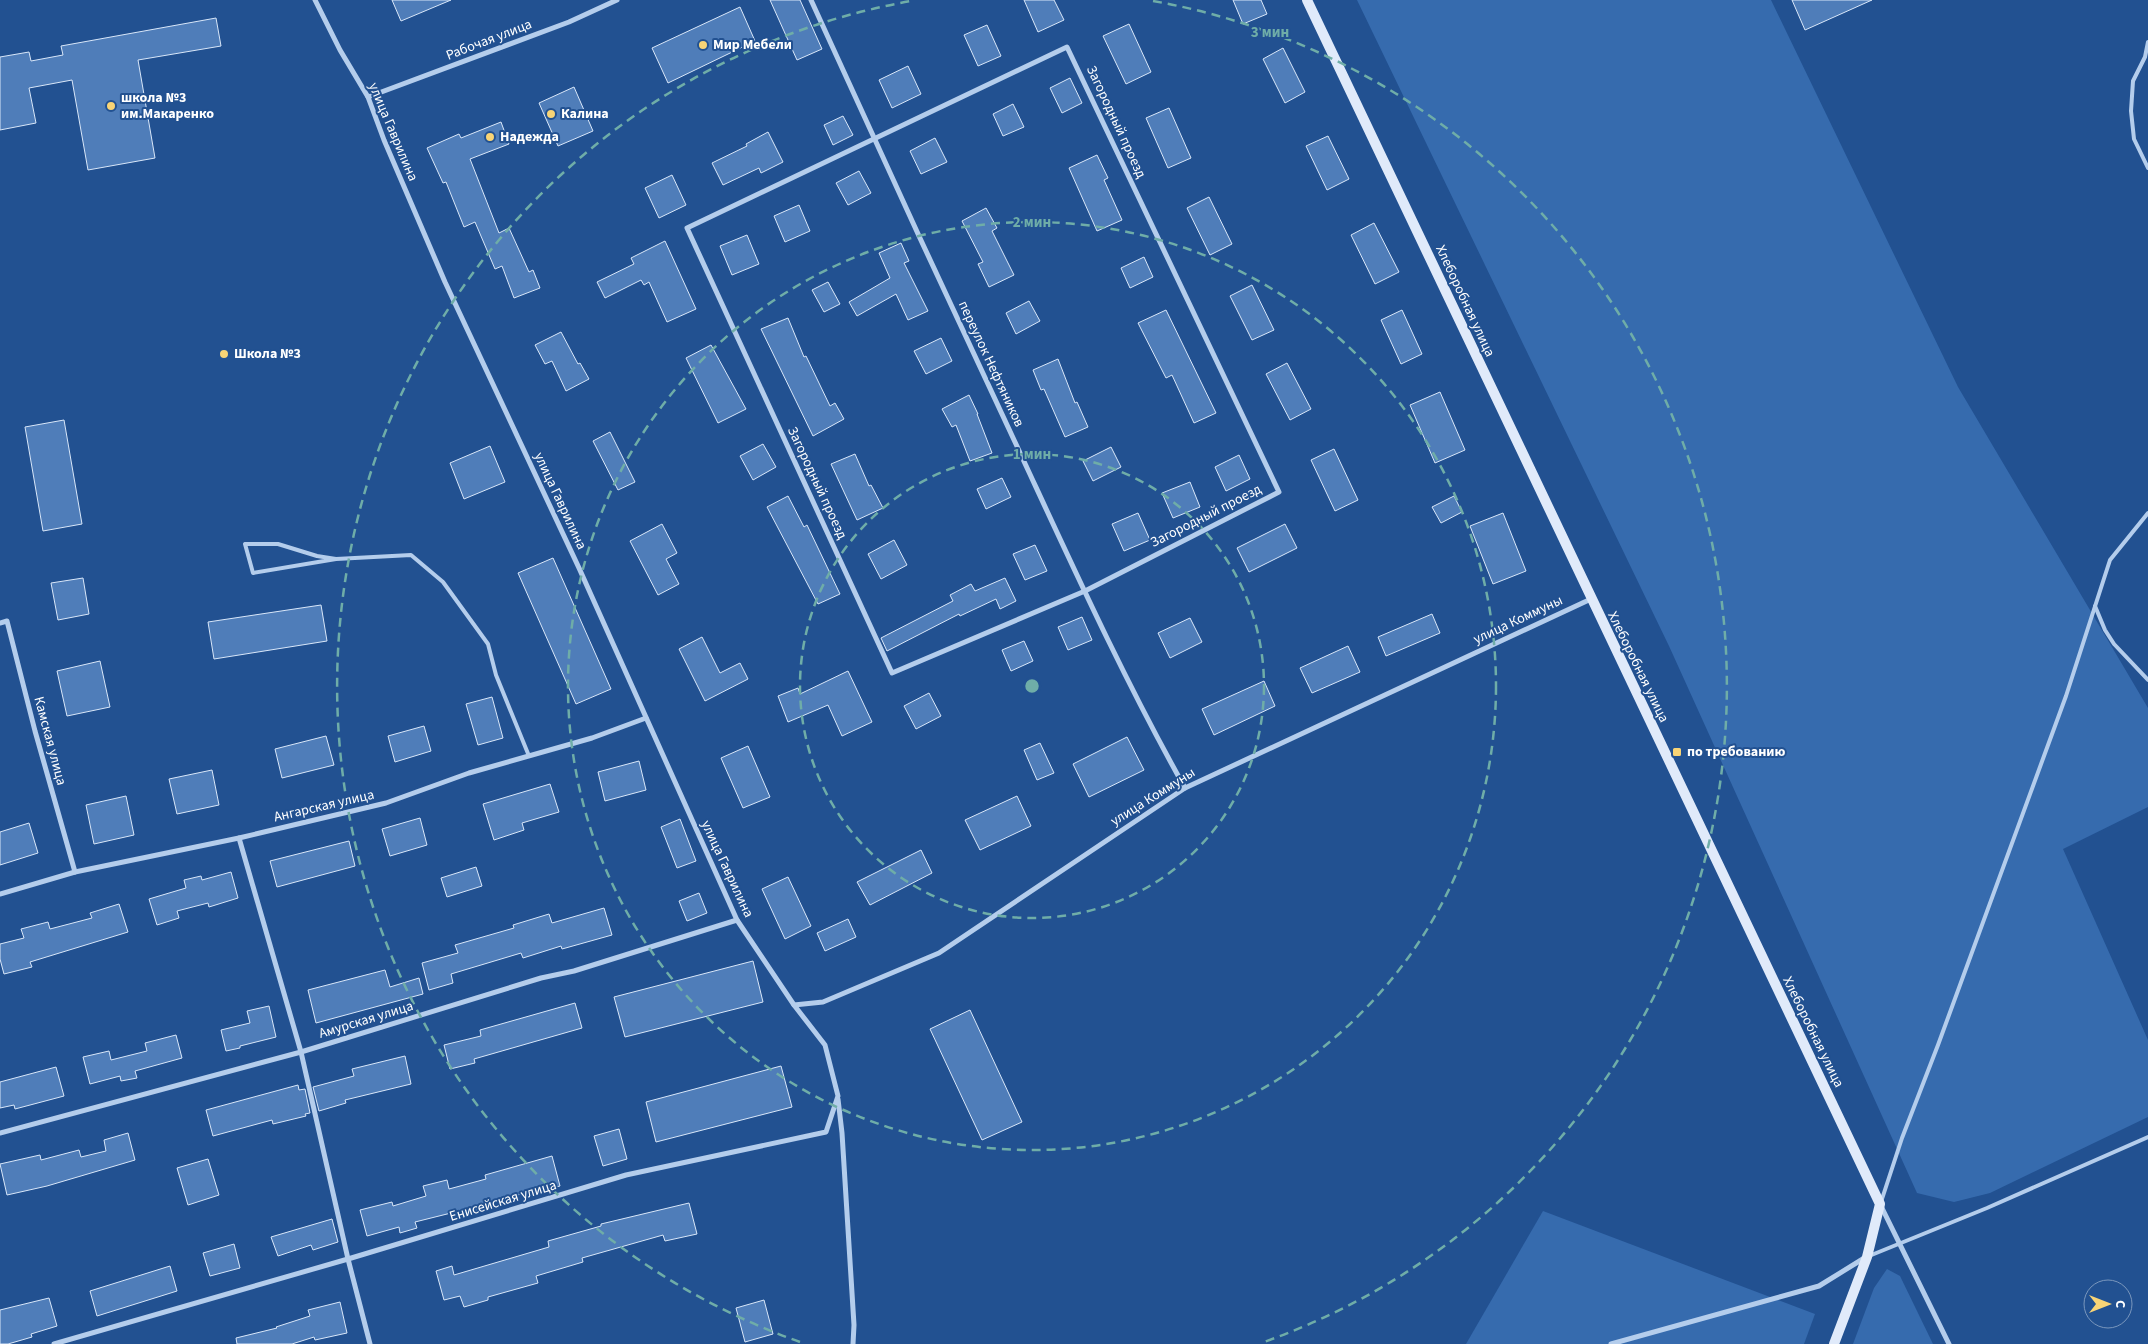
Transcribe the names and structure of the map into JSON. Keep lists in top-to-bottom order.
{
  "streets": {
    "main road": ["Хлеборобная улица"],
    "street": [
      "Рабочая улица",
      "Загородный проезд",
      "улица Гаврилина",
      "переулок Нефтяников",
      "улица Коммуны",
      "Камская улица",
      "Ангарская улица",
      "Амурская улица",
      "Енисейская улица"
    ]
  },
  "crossings": [
    ["Рабочая улица", "улица Гаврилина"],
    ["Загородный проезд", "переулок Нефтяников"],
    ["улица Гаврилина", "улица Коммуны"],
    ["улица Гаврилина", "Ангарская улица"],
    ["улица Гаврилина", "Амурская улица"],
    ["Хлеборобная улица", "улица Коммуны"],
    ["переулок Нефтяников", "улица Коммуны"],
    ["Камская улица", "Ангарская улица"]
  ],
  "places": {
    "other": [
      "Мир Мебели",
      "школа №3 им.Макаренко",
      "Калина",
      "Надежда",
      "Школа №3"
    ],
    "transit": ["по требованию"]
  },
  "north": "right",
  "rings": ["3 мин", "2 мин", "1 мин"]
}
